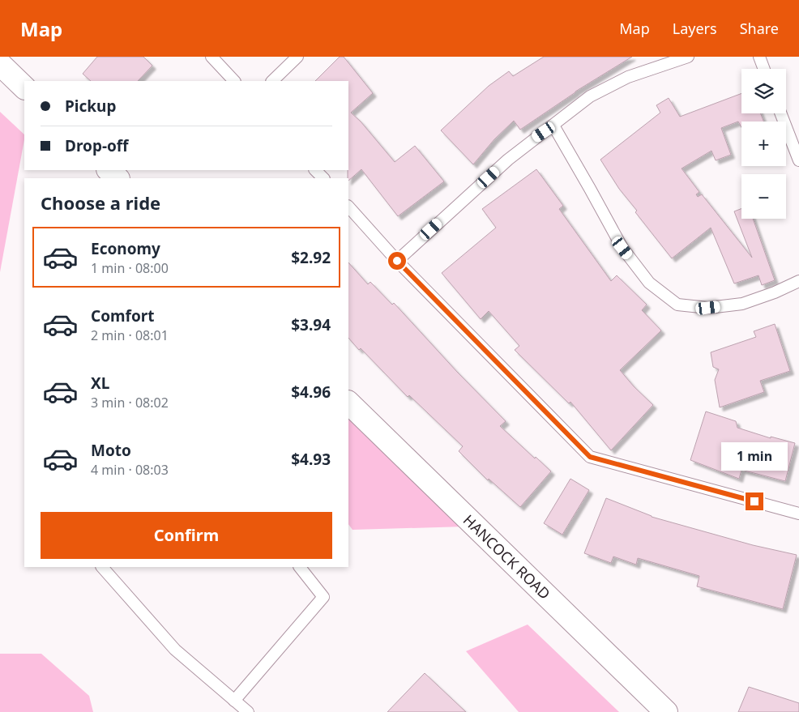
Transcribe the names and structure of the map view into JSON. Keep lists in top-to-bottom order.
{
  "streets": {
    "street": ["HANCOCK ROAD"]
  },
  "page": {
    "header": "Map",
    "nav": ["Map", "Layers", "Share"],
    "map_buttons": ["+", "−"],
    "banner": ["Pickup", "Drop-off"],
    "heading": "Choose a ride",
    "list": [
      {
        "name": "Economy",
        "note": "1 min · 08:00",
        "value": "$2.92"
      },
      {
        "name": "Comfort",
        "note": "2 min · 08:01",
        "value": "$3.94"
      },
      {
        "name": "XL",
        "note": "3 min · 08:02",
        "value": "$4.96"
      },
      {
        "name": "Moto",
        "note": "4 min · 08:03",
        "value": "$4.93"
      }
    ],
    "bubble": "1 min",
    "buttons": "Confirm"
  }
}
